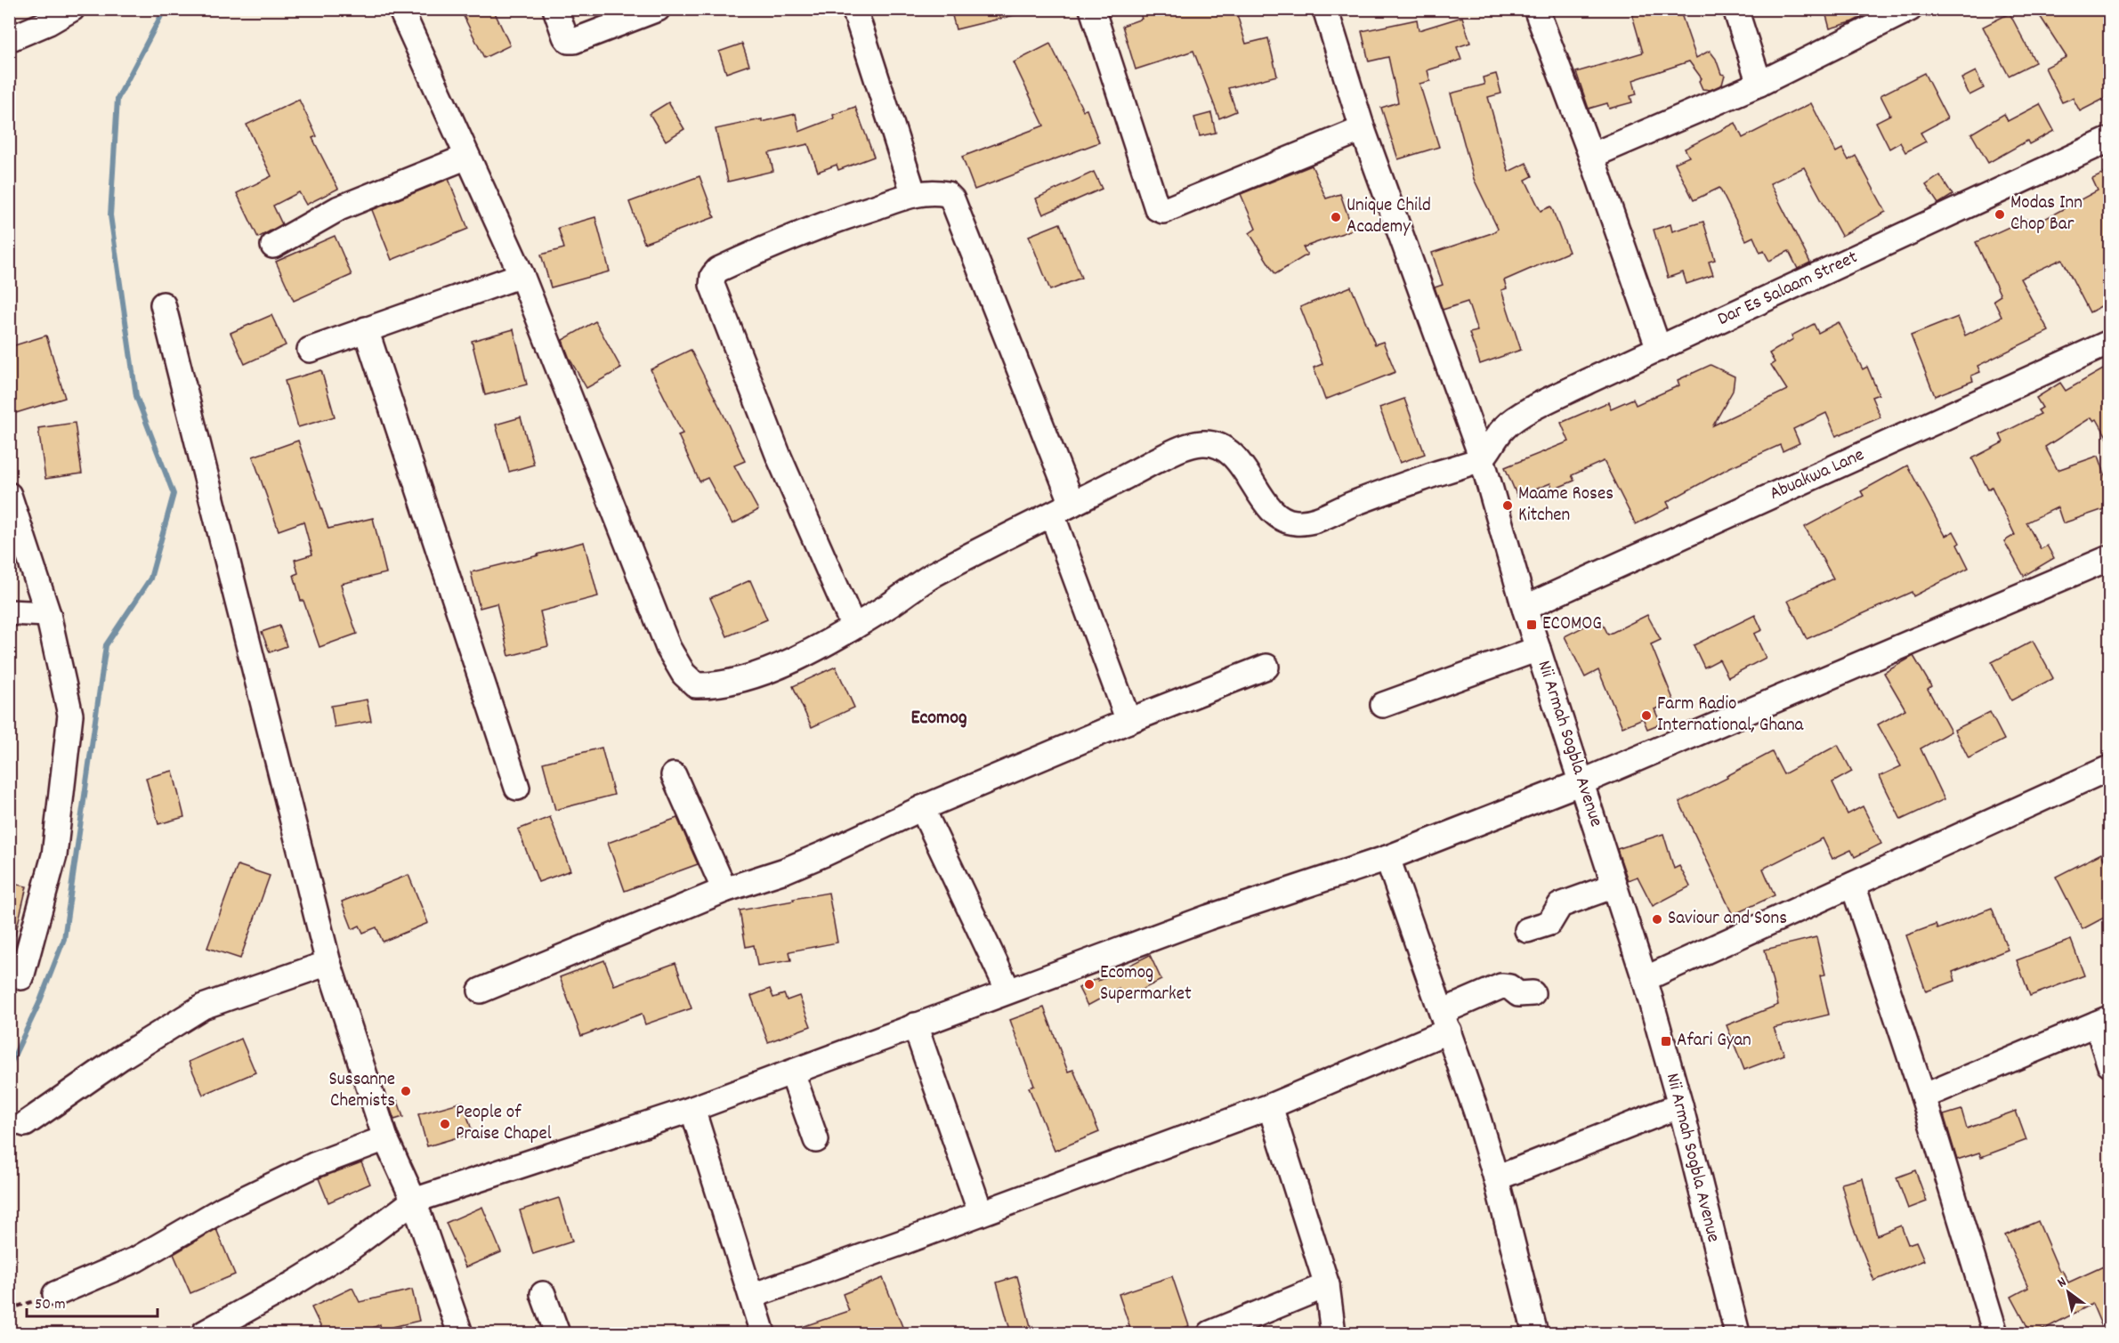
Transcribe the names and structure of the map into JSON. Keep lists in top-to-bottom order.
{
  "streets": {
    "street": ["Dar Es Salaam Street", "Abuakwa Lane", "Nii Armah Sogbla Avenue"]
  },
  "crossings": [
    ["Dar Es Salaam Street", "Nii Armah Sogbla Avenue"],
    ["Abuakwa Lane", "Nii Armah Sogbla Avenue"]
  ],
  "districts": ["Ecomog"],
  "places": {
    "other": [
      "Modas Inn Chop Bar",
      "Unique Child Academy",
      "Maame Roses Kitchen",
      "Farm Radio International, Ghana",
      "Saviour and Sons",
      "Ecomog Supermarket",
      "Sussanne Chemists",
      "People of Praise Chapel"
    ],
    "transit": ["ECOMOG", "Afari Gyan"]
  },
  "scale_bar": "50 m",
  "north": "top left"
}
